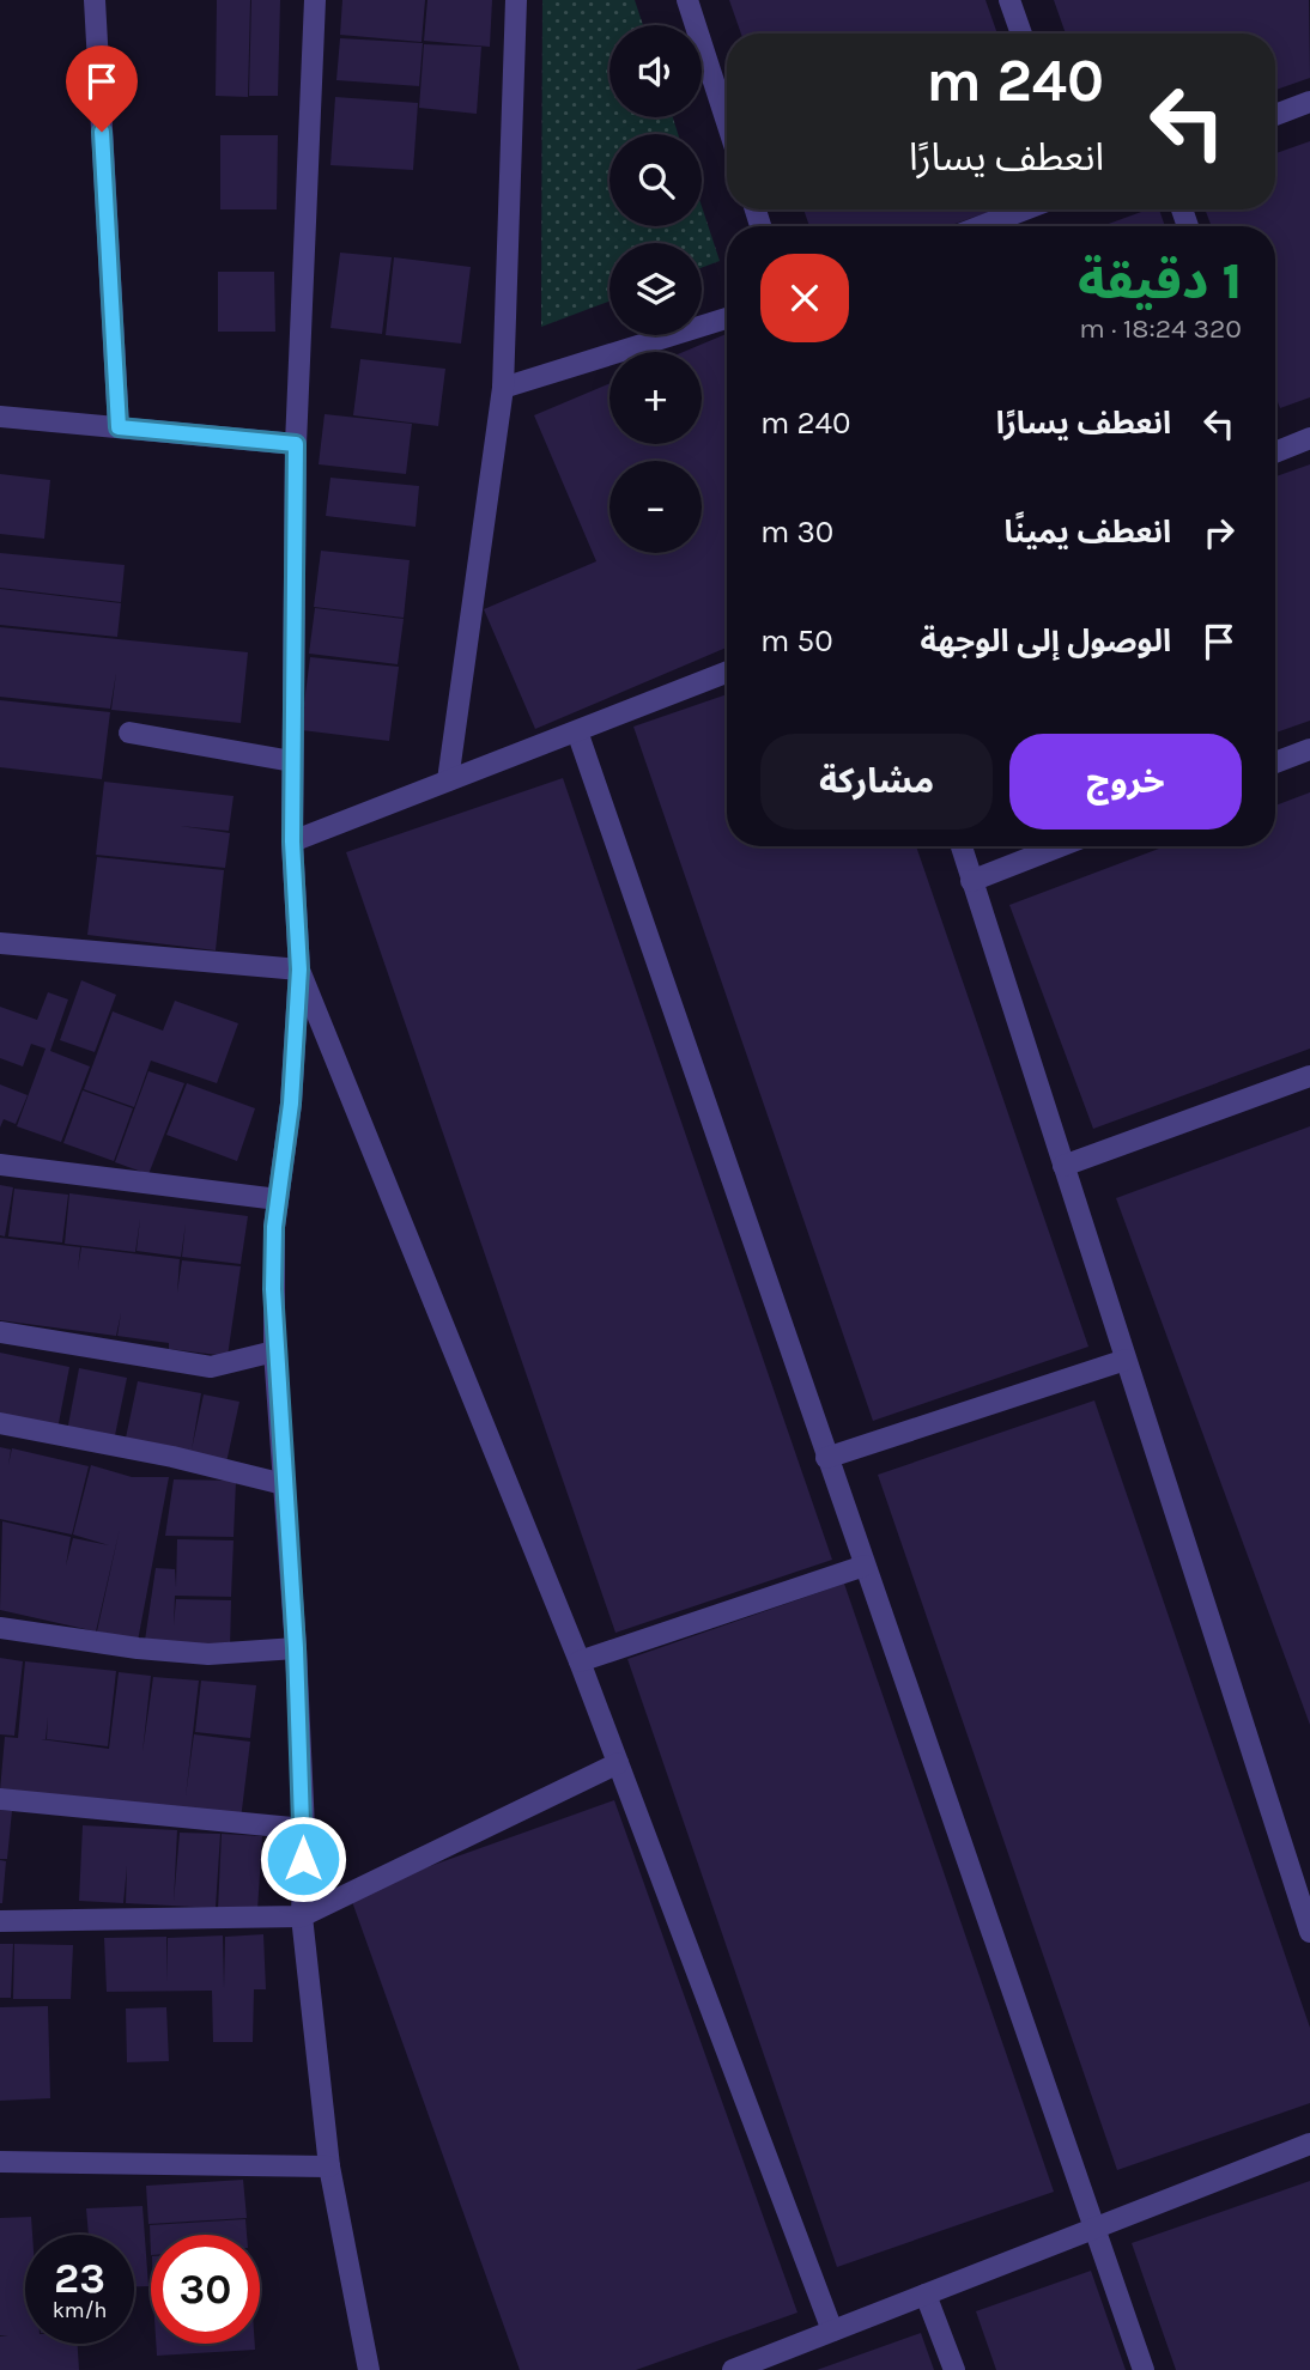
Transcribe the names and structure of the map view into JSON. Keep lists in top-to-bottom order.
{
  "page": {
    "map_buttons": ["+", "−"],
    "turn": ["240 m", "انعطف يسارًا"],
    "heading": ["1 دقيقة", "320 m · 18:24"],
    "list": [
      {
        "name": "انعطف يسارًا",
        "value": "240 m"
      },
      {
        "name": "انعطف يمينًا",
        "value": "30 m"
      },
      {
        "name": "الوصول إلى الوجهة",
        "value": "50 m"
      }
    ],
    "buttons": ["خروج", "مشاركة"],
    "speed": "23 km/h",
    "limit": "30"
  }
}
